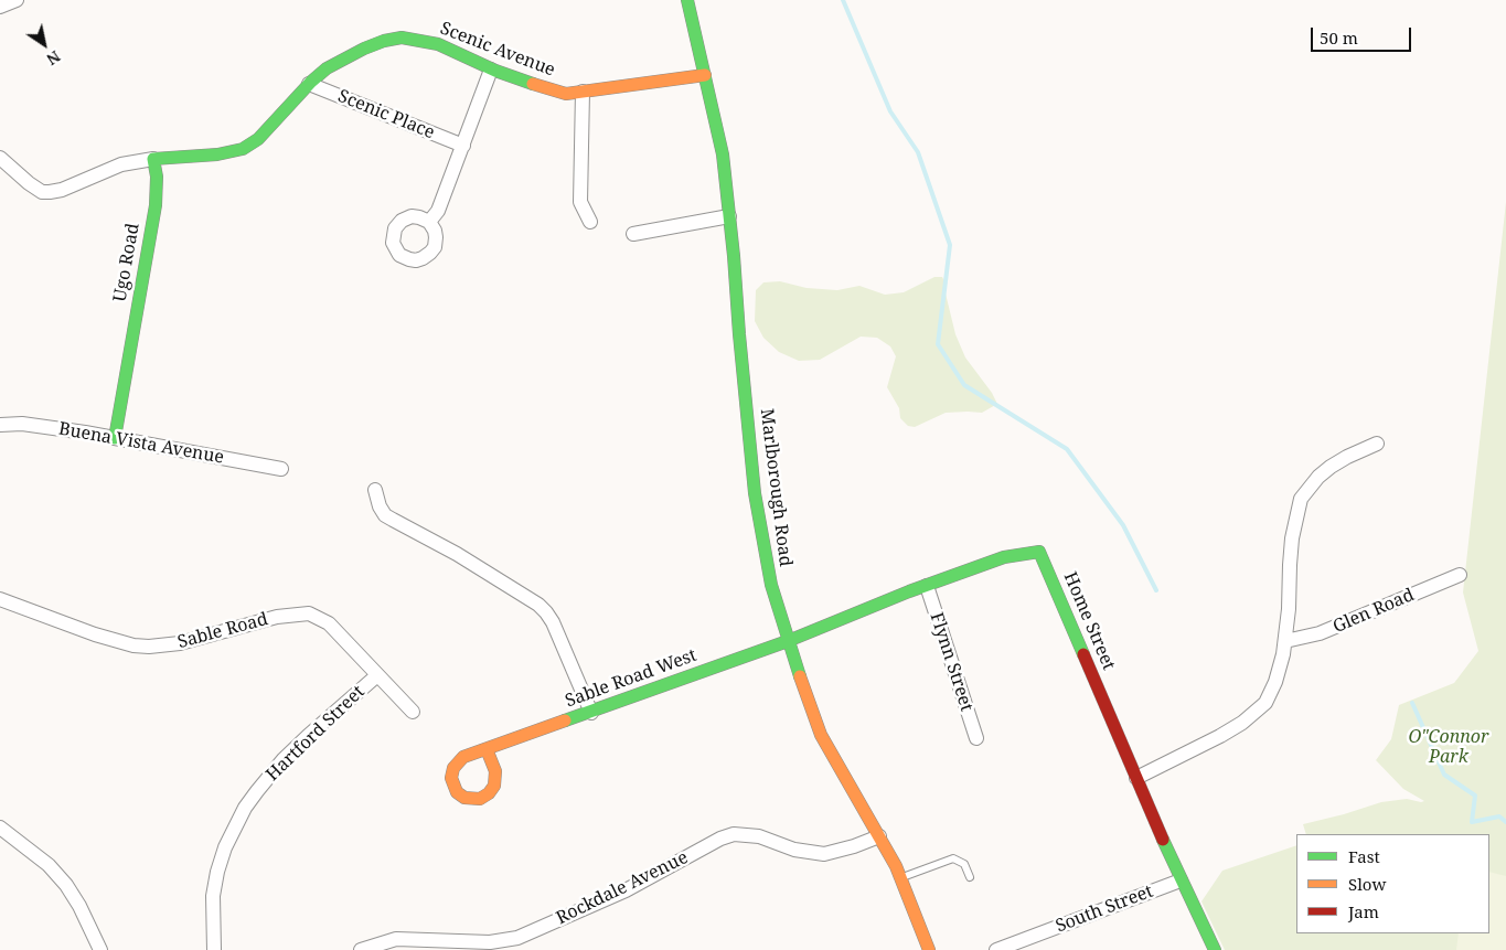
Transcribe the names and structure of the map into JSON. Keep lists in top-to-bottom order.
{
  "streets": {
    "street": [
      "Scenic Avenue",
      "Scenic Place",
      "Ugo Road",
      "Buena Vista Avenue",
      "Marlborough Road",
      "Glen Road",
      "Home Street",
      "Sable Road",
      "Flynn Street",
      "Sable Road West",
      "Hartford Street",
      "Rockdale Avenue",
      "South Street"
    ]
  },
  "crossings": [
    ["Scenic Avenue", "Scenic Place"],
    ["Scenic Avenue", "Ugo Road"],
    ["Scenic Avenue", "Marlborough Road"],
    ["Ugo Road", "Buena Vista Avenue"],
    ["Marlborough Road", "Home Street"],
    ["Marlborough Road", "Sable Road West"],
    ["Marlborough Road", "Rockdale Avenue"],
    ["Home Street", "Flynn Street"],
    ["Home Street", "Sable Road West"],
    ["Home Street", "South Street"],
    ["Sable Road", "Hartford Street"]
  ],
  "parks": ["O\"Connor Park"],
  "legend": ["Fast", "Slow", "Jam"],
  "scale_bar": "50 m",
  "north": "bottom right"
}
